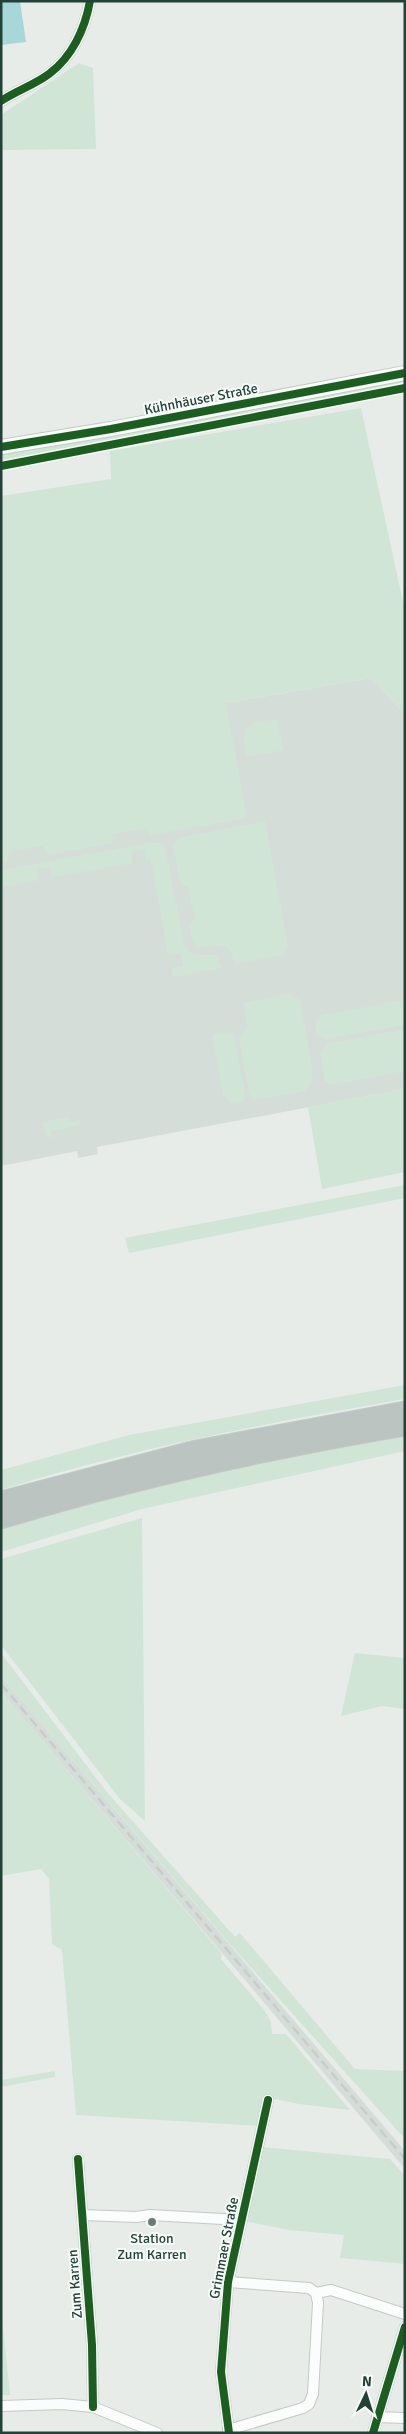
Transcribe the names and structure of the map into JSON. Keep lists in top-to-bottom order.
{
  "streets": {
    "street": ["Kühnhäuser Straße", "Grimmaer Straße", "Zum Karren"]
  },
  "places": ["Station Zum Karren"],
  "north": "top"
}
